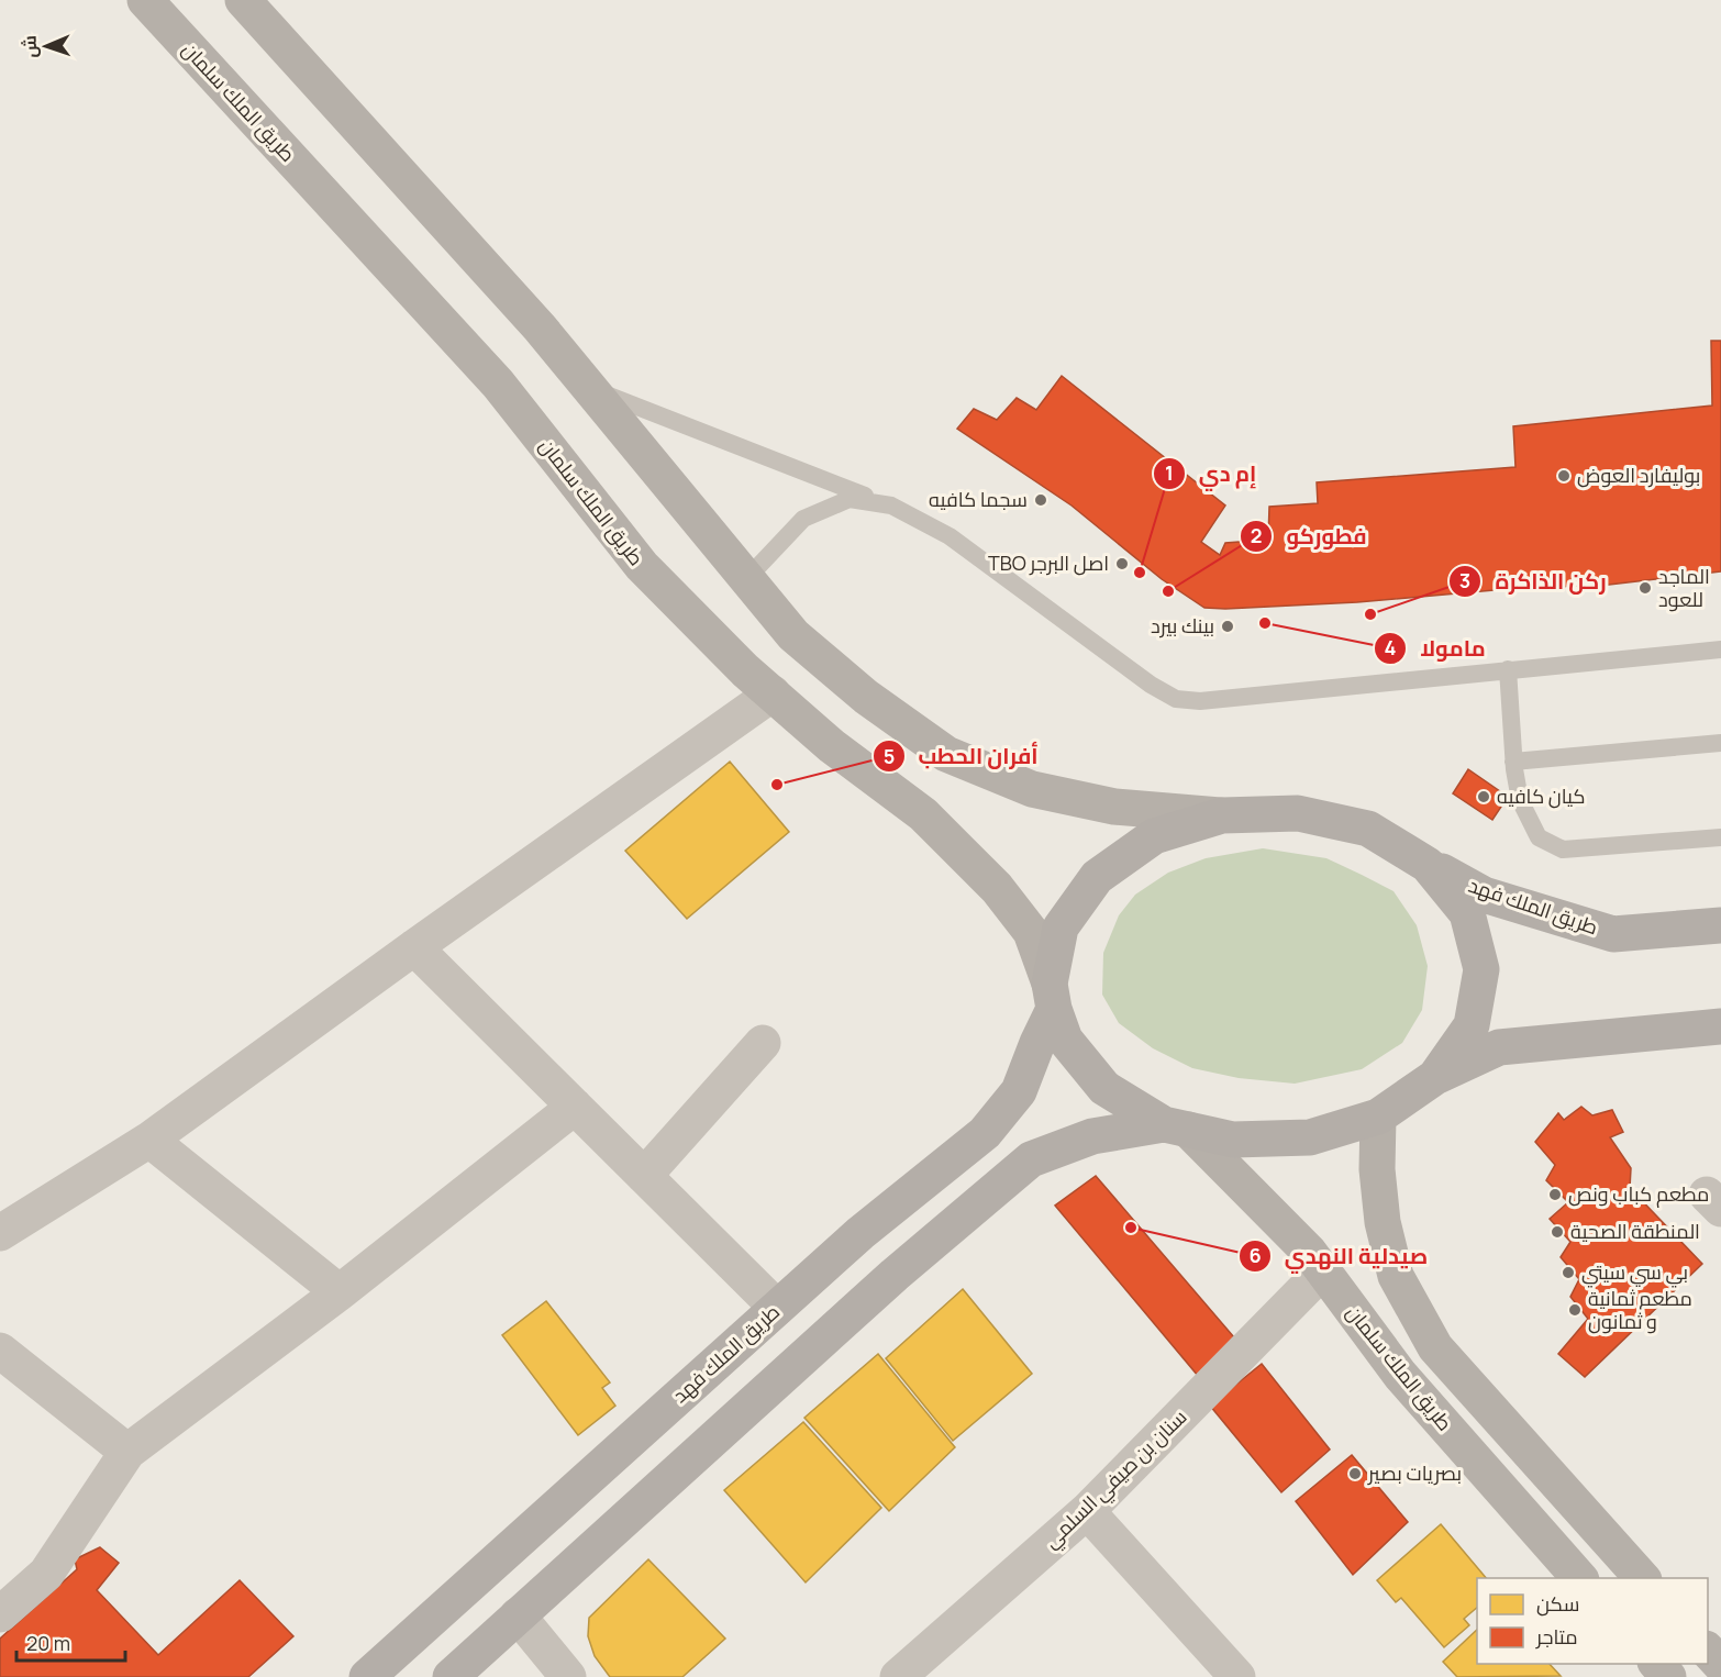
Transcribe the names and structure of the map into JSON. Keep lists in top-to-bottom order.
{
  "streets": {
    "main road": ["طريق الملك سلمان", "طريق الملك فهد"],
    "street": ["سنان بن صيفي السلمي"]
  },
  "crossings": [
    ["طريق الملك سلمان", "طريق الملك فهد"],
    ["طريق الملك سلمان", "سنان بن صيفي السلمي"]
  ],
  "places": [
    "بوليفارد العوض",
    "سجما كافيه",
    "TBO اصل البرجر",
    "إم دي",
    "الماجد للعود",
    "فطوركو",
    "ركن الذاكرة",
    "مامولا",
    "بينك بيرد",
    "أفران الحطب",
    "كيان كافيه",
    "مطعم كباب ونص",
    "صيدلية النهدي",
    "المنطقة الصحية",
    "بي سي سيتي",
    "مطعم ثمانية و ثمانون",
    "بصريات بصير"
  ],
  "legend": ["سكن", "متاجر"],
  "scale_bar": "20 m",
  "north": "left"
}
